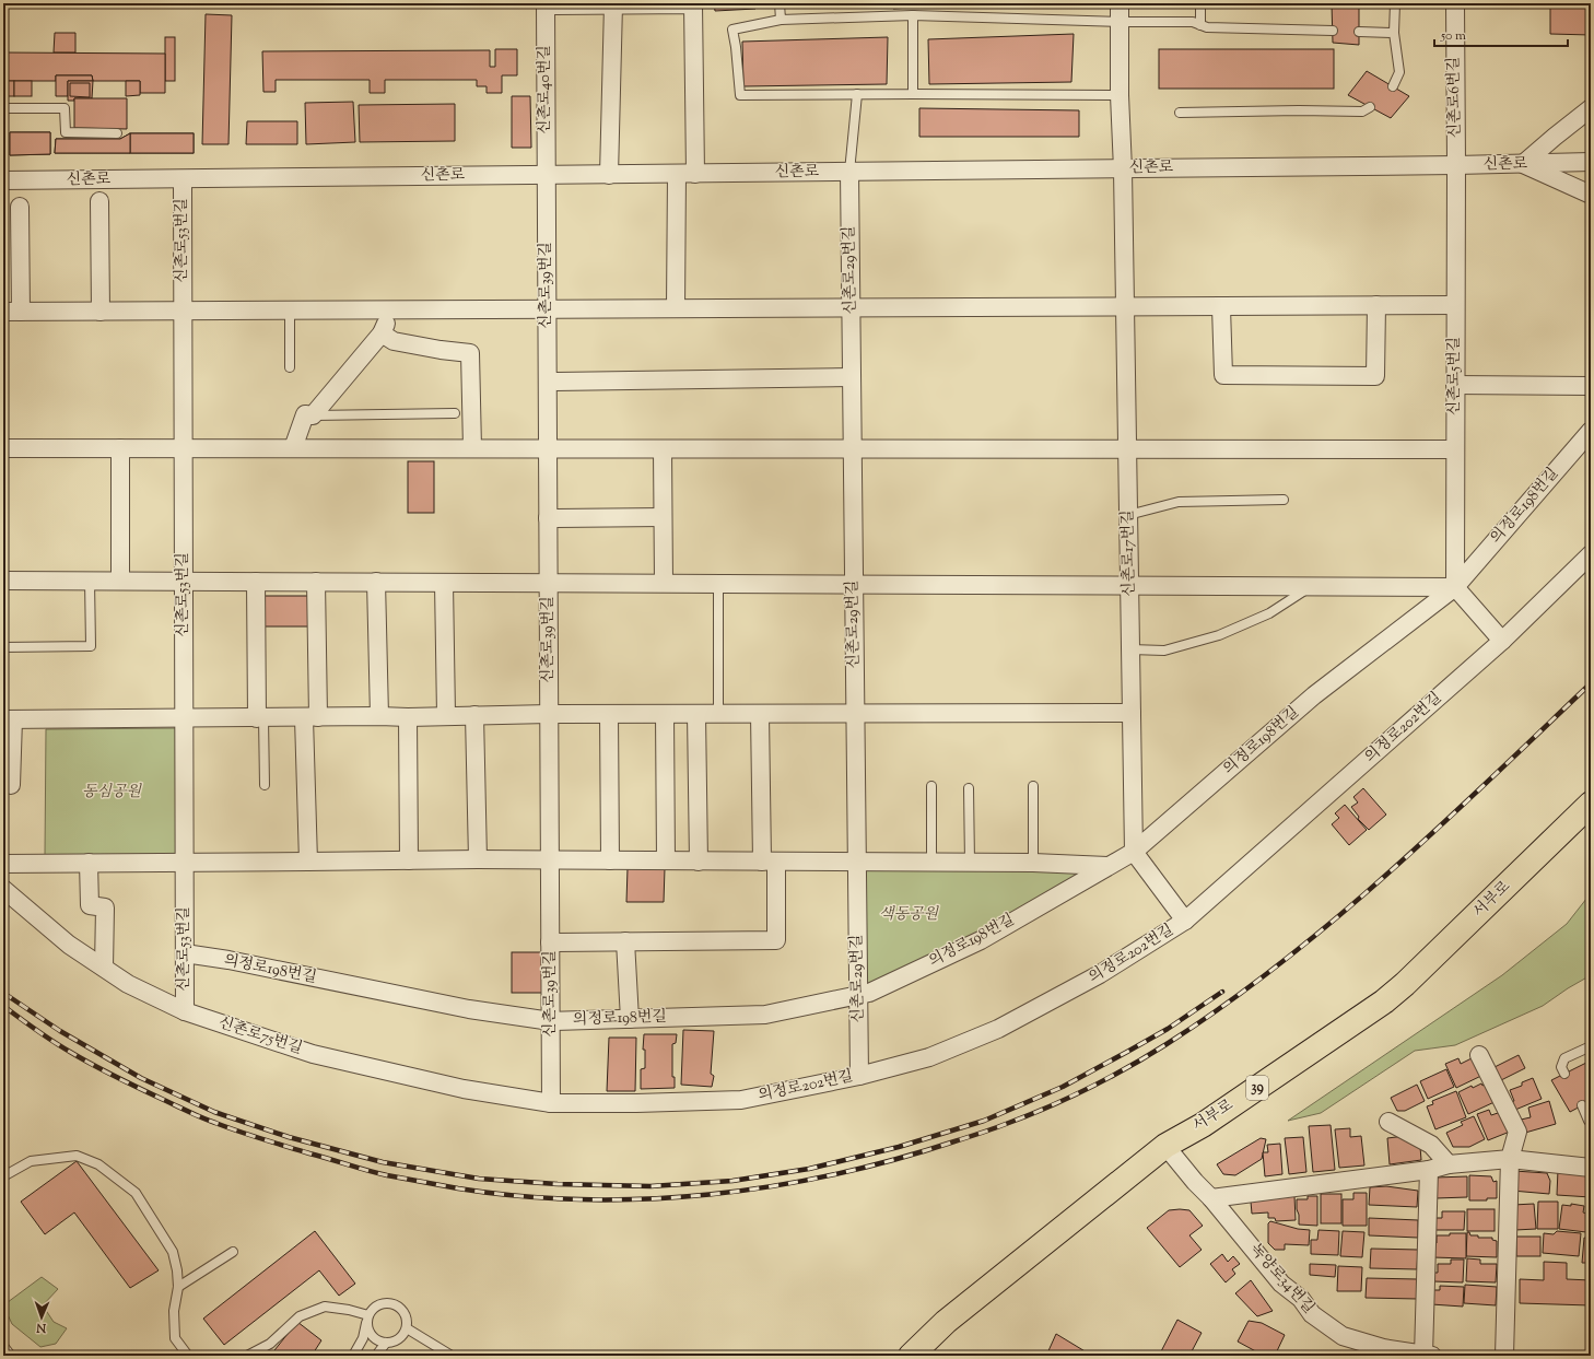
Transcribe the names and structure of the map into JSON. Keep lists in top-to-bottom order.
{
  "streets": {
    "main road": ["서부로", "39"],
    "street": [
      "신촌로40번길",
      "신촌로6번길",
      "신촌로",
      "신촌로53번길",
      "신촌로29번길",
      "신촌로39번길",
      "신촌로5번길",
      "의정로198번길",
      "신촌로17번길",
      "의정로202번길",
      "신촌로75번길",
      "녹양로34번길"
    ]
  },
  "crossings": [
    ["신촌로40번길", "신촌로"],
    ["신촌로40번길", "신촌로39번길"],
    ["신촌로6번길", "신촌로"],
    ["신촌로6번길", "신촌로5번길"],
    ["신촌로", "신촌로53번길"],
    ["신촌로", "신촌로29번길"],
    ["신촌로", "신촌로39번길"],
    ["신촌로", "신촌로5번길"],
    ["신촌로", "신촌로17번길"],
    ["신촌로53번길", "의정로198번길"],
    ["신촌로53번길", "신촌로75번길"],
    ["신촌로29번길", "의정로198번길"],
    ["신촌로29번길", "의정로202번길"],
    ["신촌로39번길", "의정로198번길"],
    ["신촌로39번길", "의정로202번길"],
    ["신촌로39번길", "신촌로75번길"],
    ["신촌로5번길", "의정로198번길"],
    ["의정로198번길", "신촌로17번길"],
    ["의정로202번길", "신촌로75번길"],
    ["서부로", "녹양로34번길"]
  ],
  "parks": ["동심공원", "색동공원"],
  "scale_bar": "50 m",
  "north": "bottom"
}
